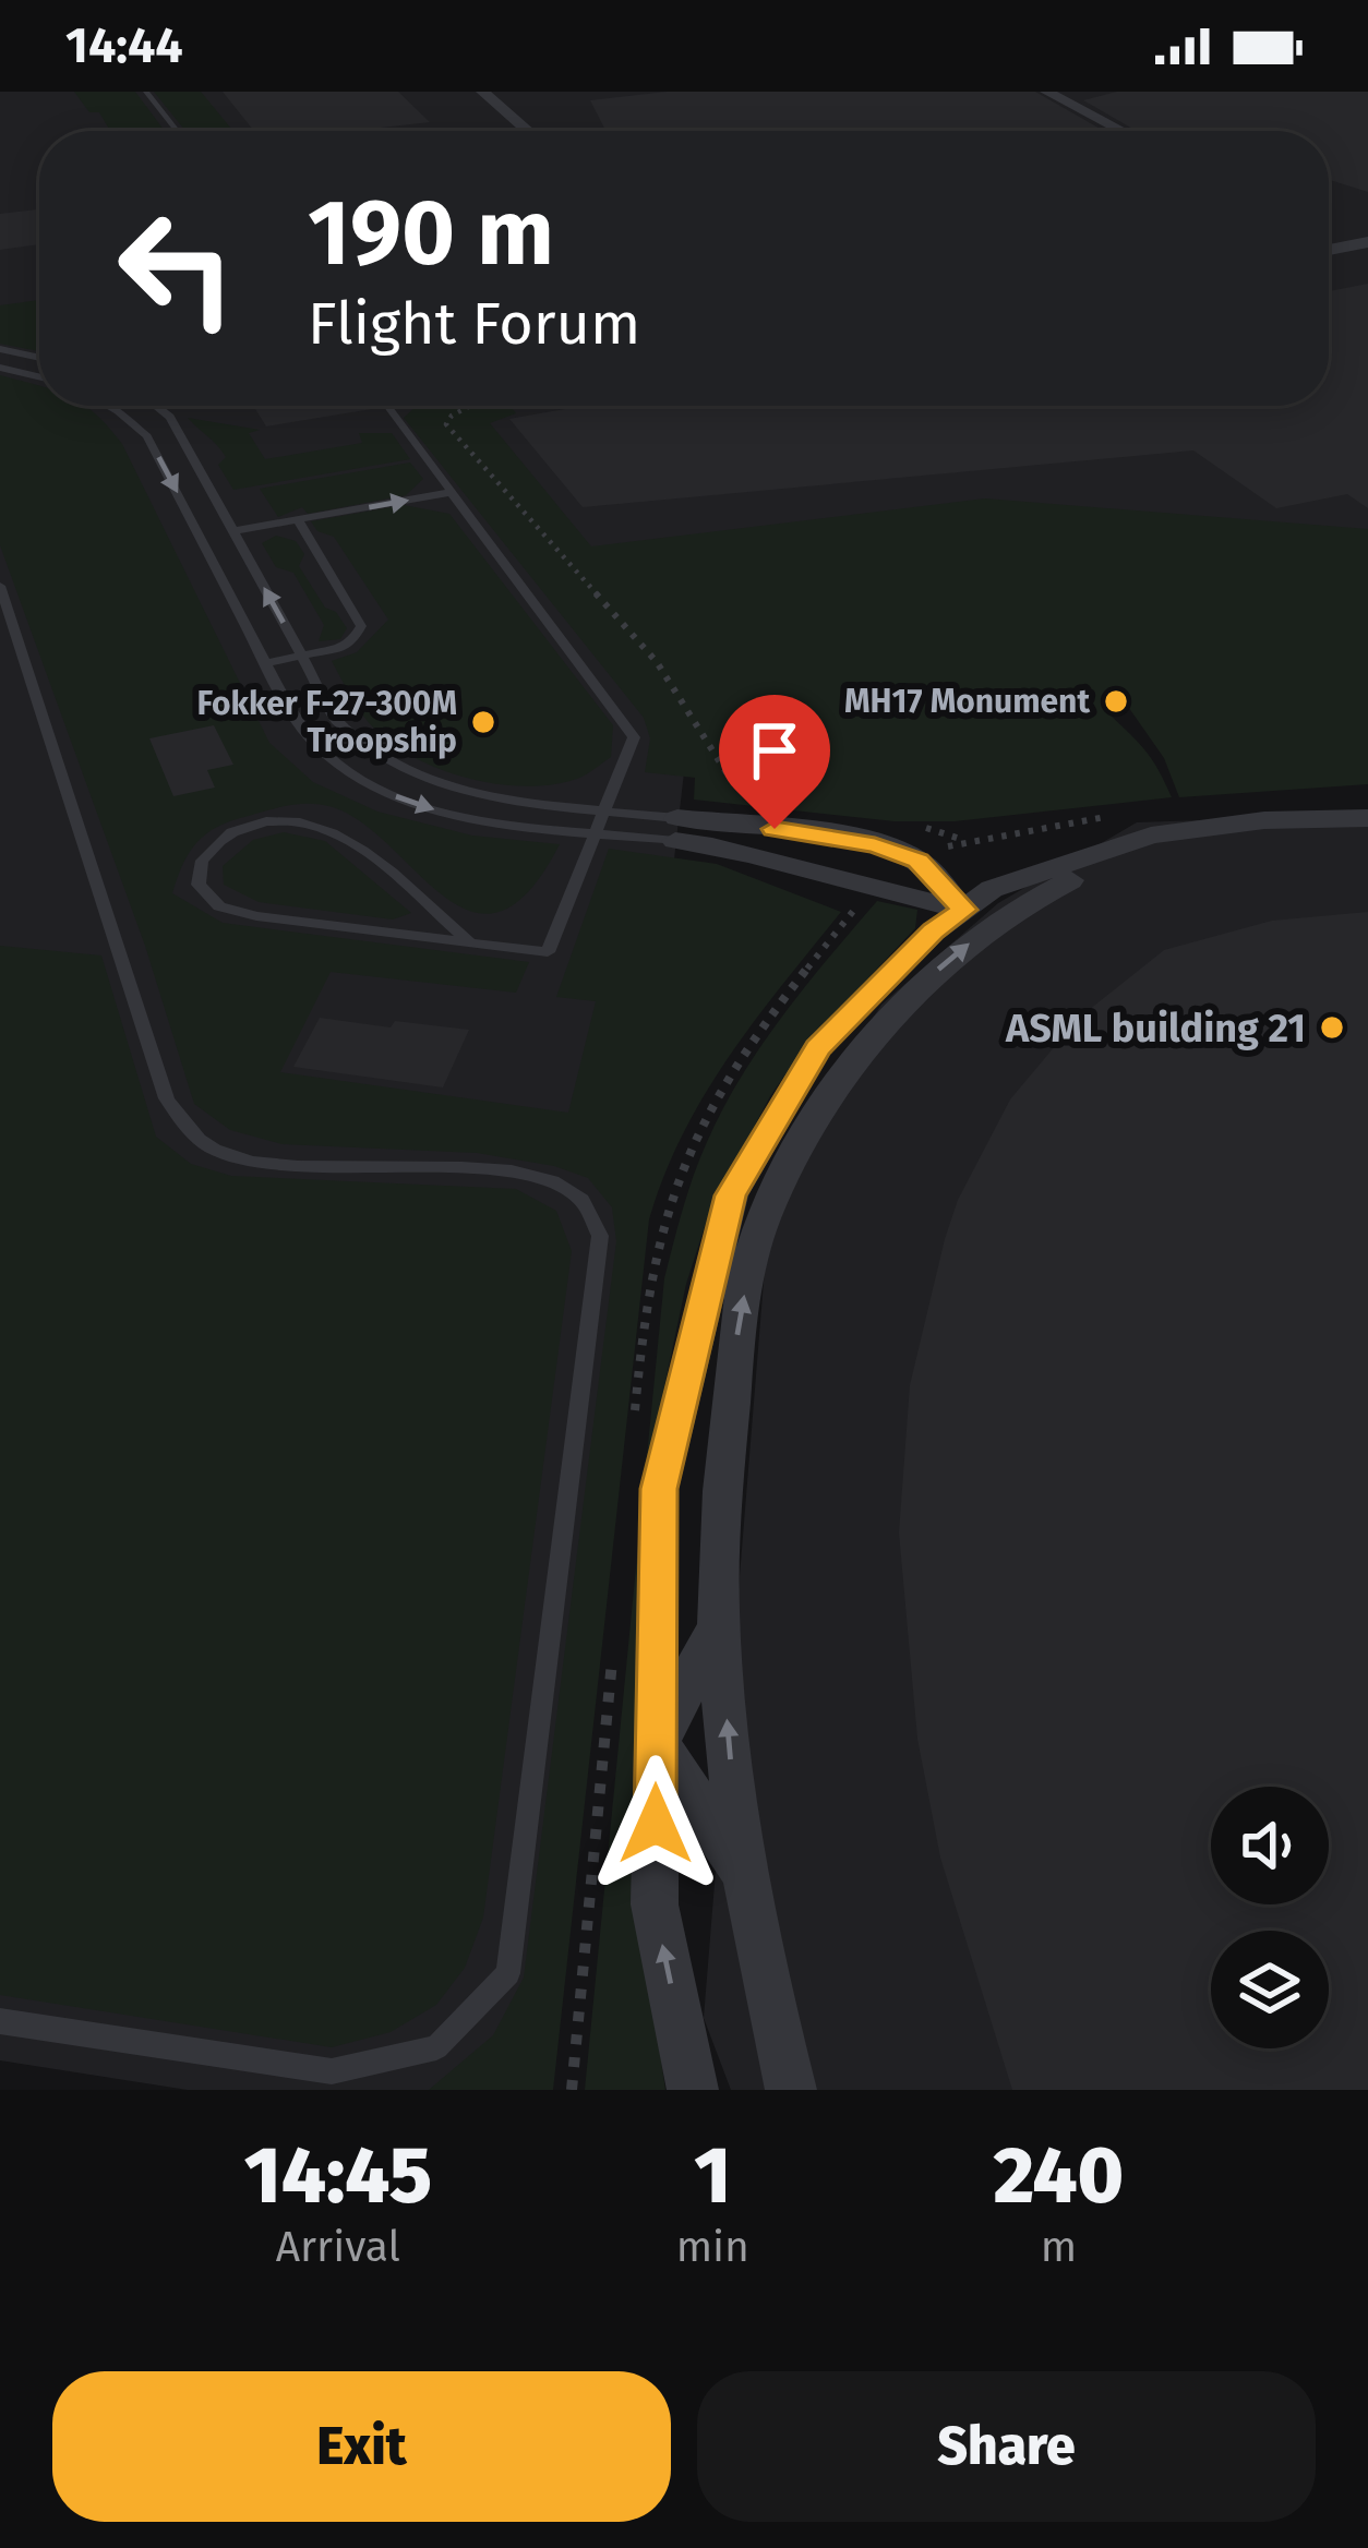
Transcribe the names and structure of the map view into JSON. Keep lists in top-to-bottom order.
{
  "places": ["MH17 Monument", "Fokker F-27-300M Troopship", "ASML building 21"],
  "page": {
    "status": "14:44",
    "turn": ["190 m", "Flight Forum"],
    "eta": [
      "14:45",
      "Arrival",
      "1",
      "min",
      "240",
      "m"
    ],
    "buttons": ["Exit", "Share"]
  }
}
